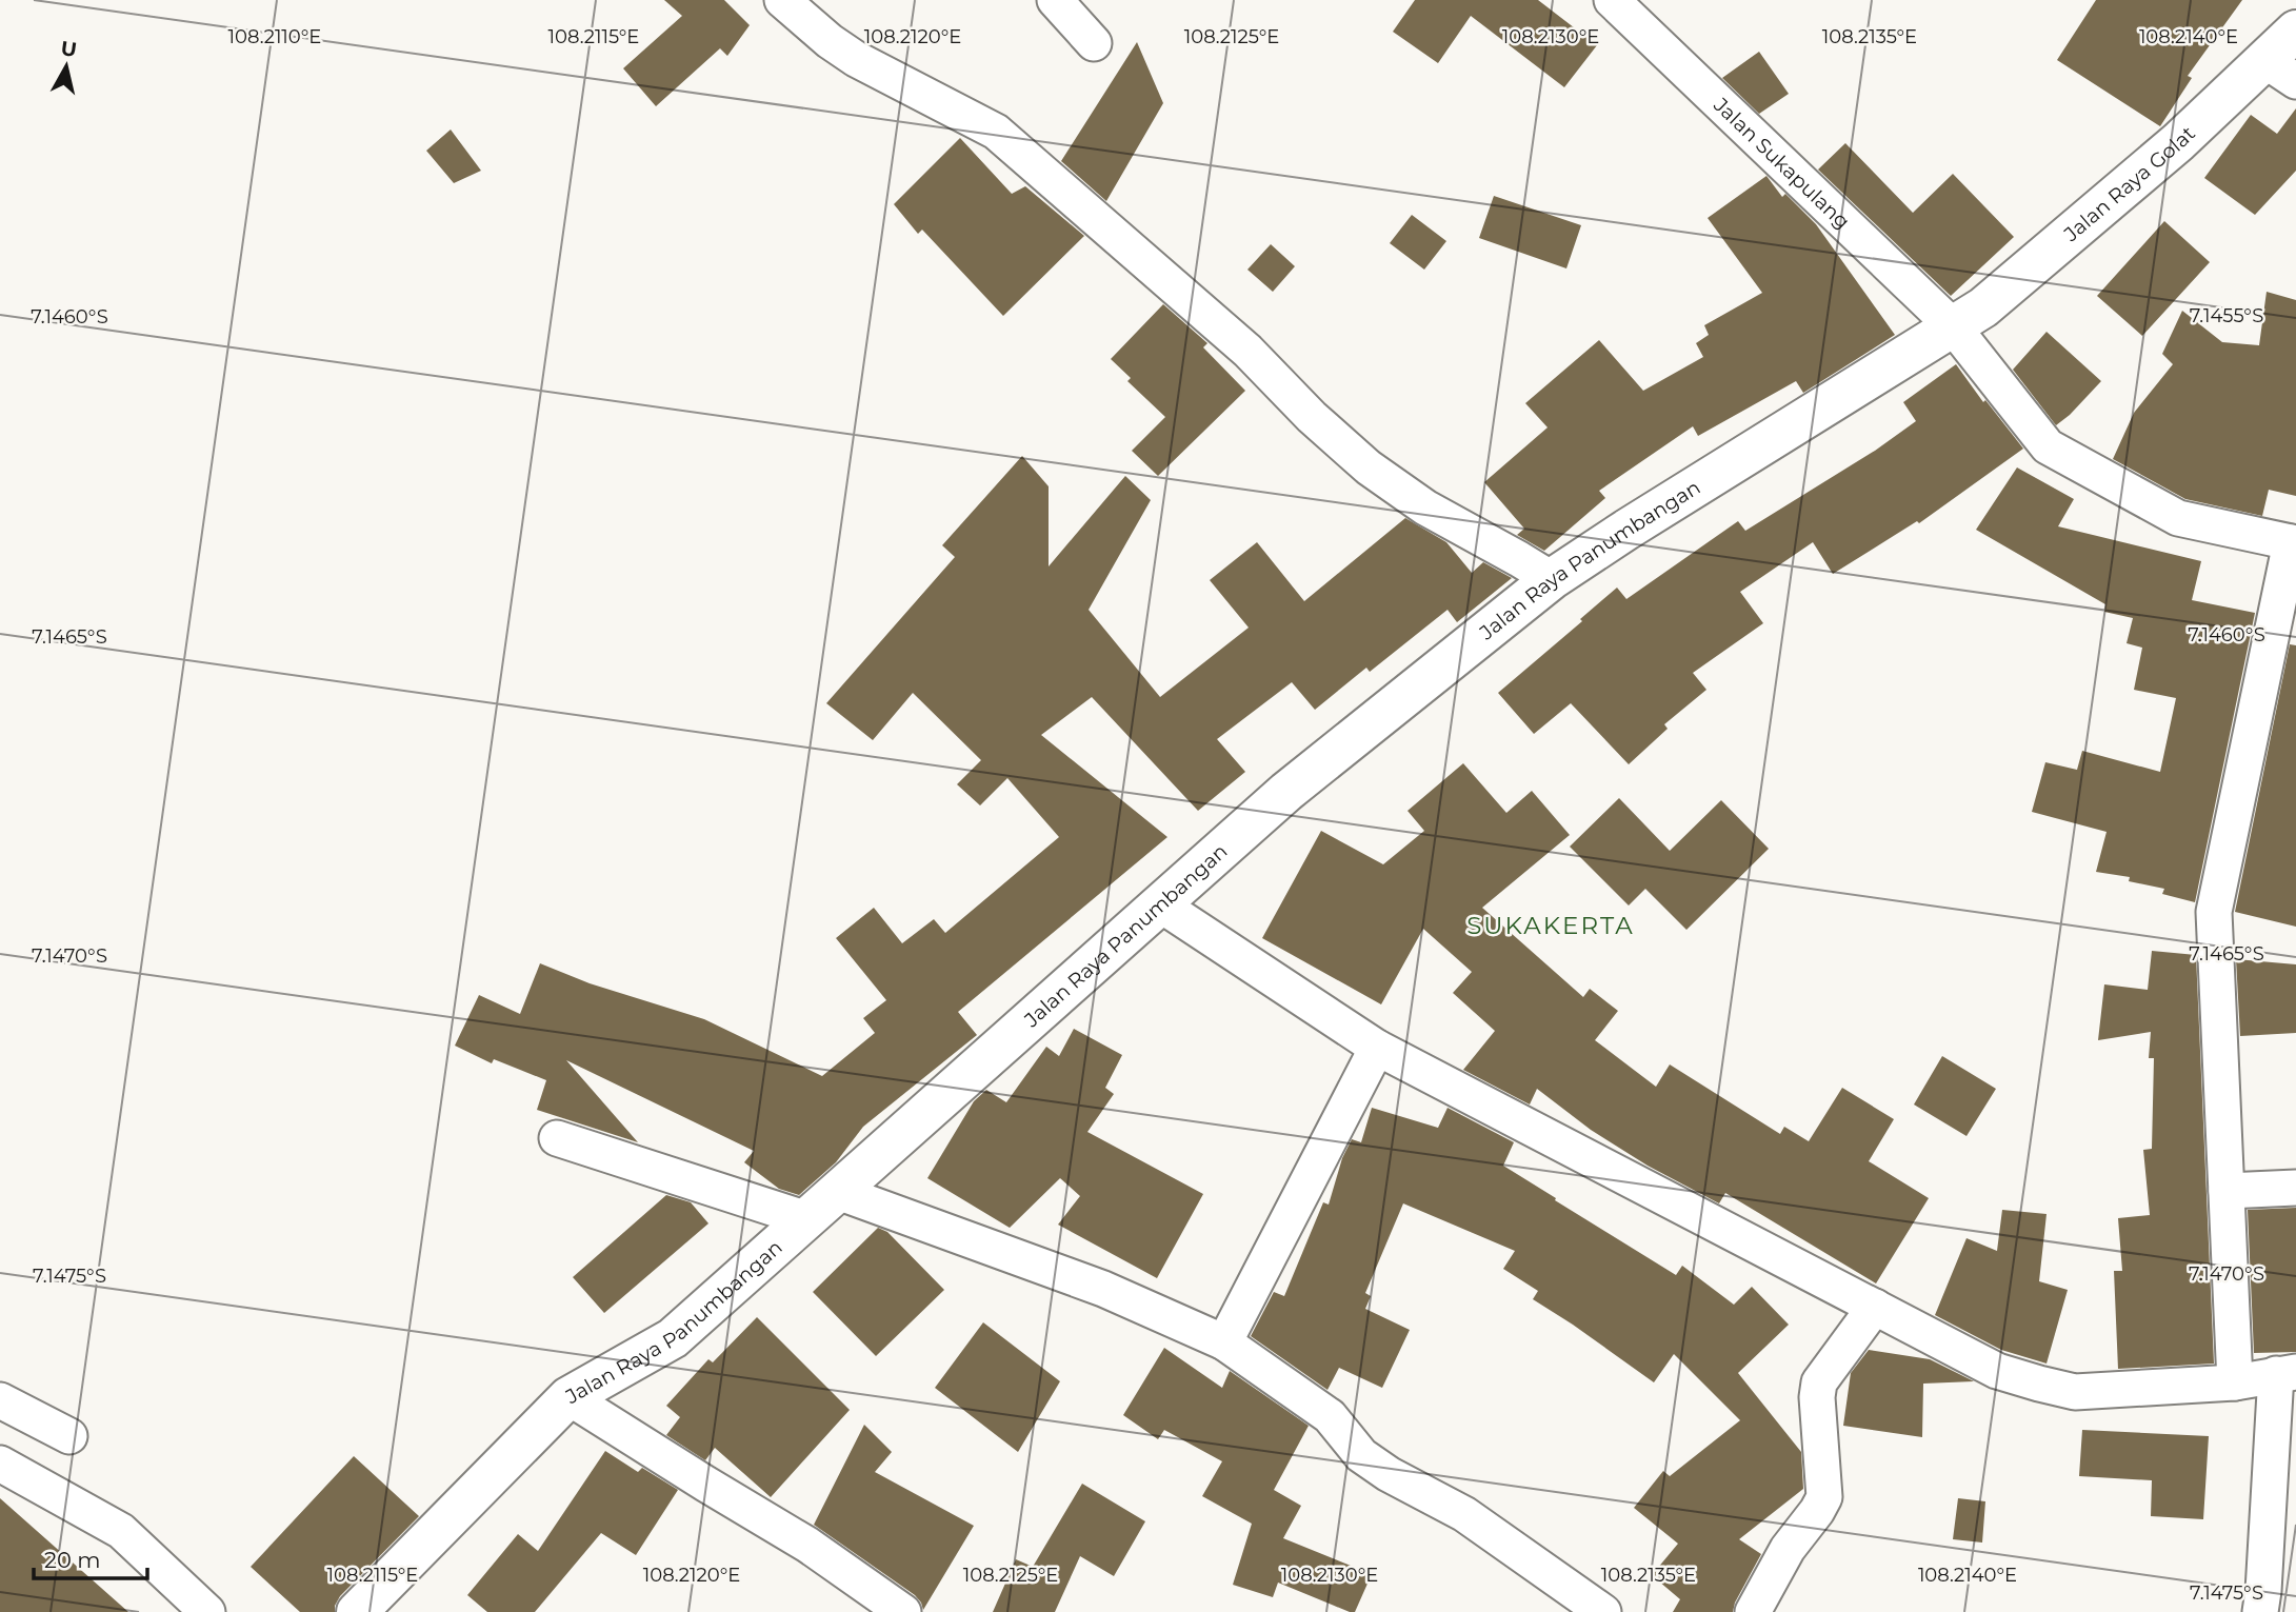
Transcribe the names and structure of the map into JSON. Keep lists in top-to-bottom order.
{
  "streets": {
    "main road": ["Jalan Raya Golat", "Jalan Raya Panumbangan"],
    "street": ["Jalan Sukapulang"]
  },
  "crossings": [
    ["Jalan Sukapulang", "Jalan Raya Golat"],
    ["Jalan Sukapulang", "Jalan Raya Panumbangan"],
    ["Jalan Raya Golat", "Jalan Raya Panumbangan"]
  ],
  "districts": ["SUKAKERTA"],
  "scale_bar": "20 m",
  "north": "top",
  "coordinates": [
    "108.2110°E",
    "108.2115°E",
    "108.2120°E",
    "108.2125°E",
    "108.2130°E",
    "108.2135°E",
    "108.2140°E",
    "7.1455°S",
    "7.1460°S",
    "7.1465°S",
    "7.1470°S",
    "7.1475°S"
  ]
}
